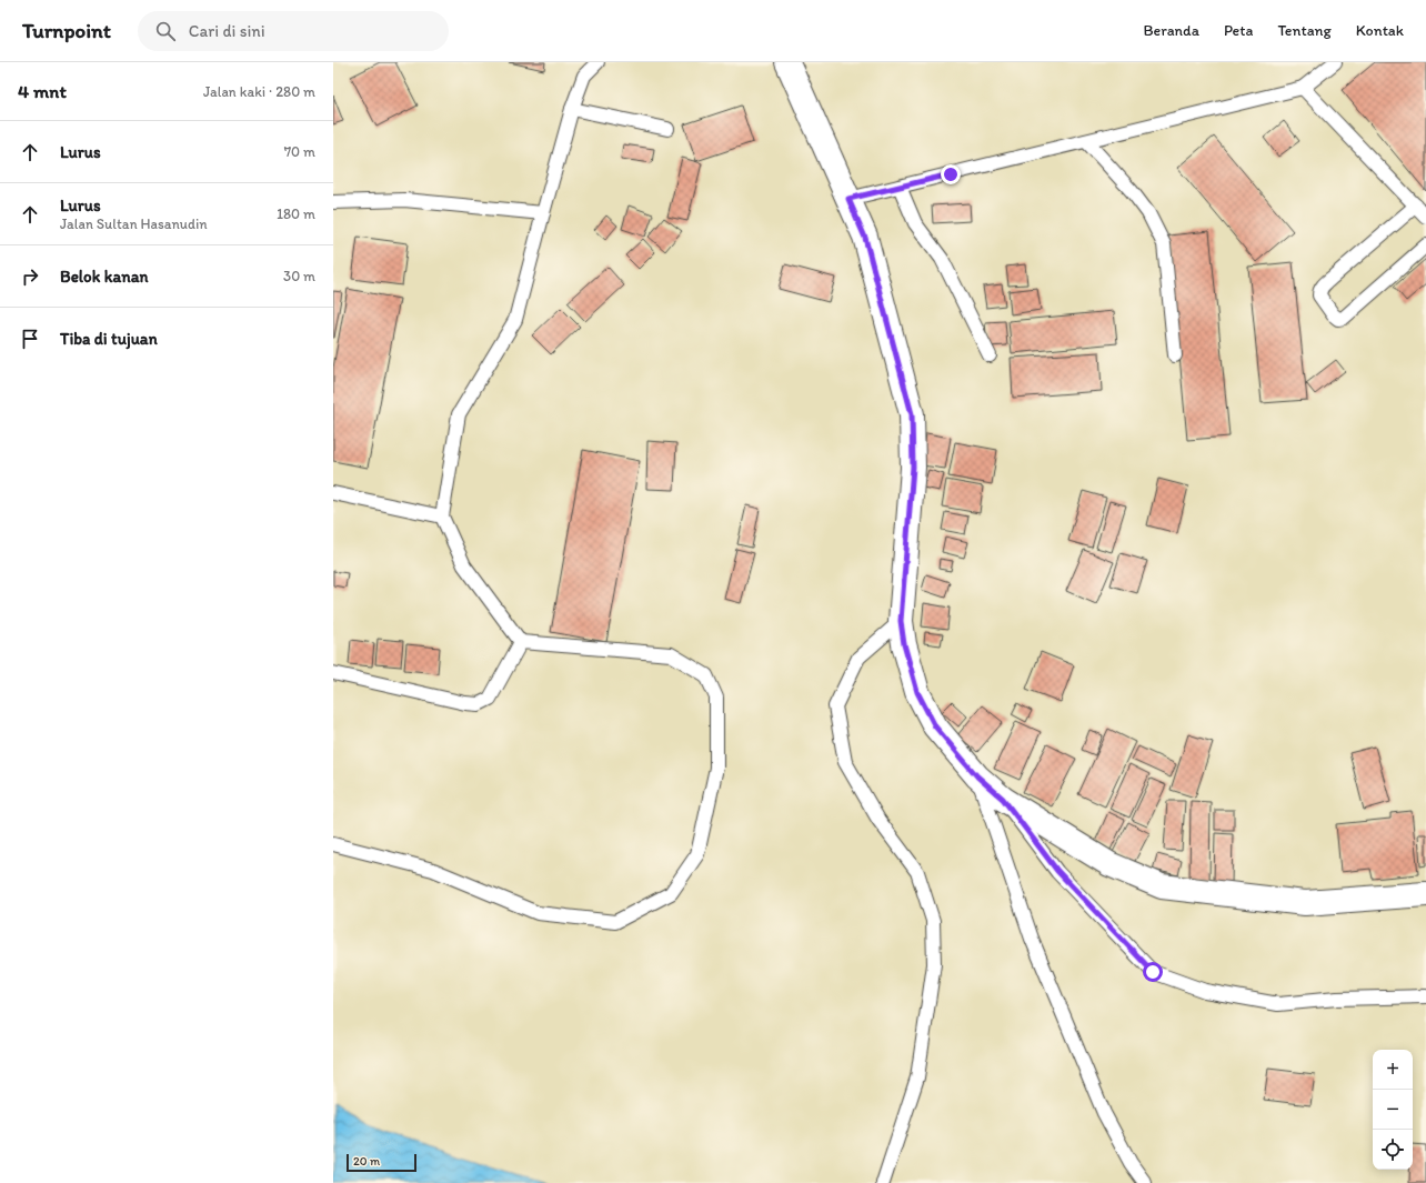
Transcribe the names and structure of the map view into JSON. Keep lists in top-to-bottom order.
{
  "scale_bar": "20 m",
  "page": {
    "header": "Turnpoint",
    "search": "Cari di sini",
    "nav": [
      "Beranda",
      "Peta",
      "Tentang",
      "Kontak"
    ],
    "heading": ["4 mnt", "Jalan kaki · 280 m"],
    "list": [
      ["Lurus", "70 m"],
      ["Lurus", "Jalan Sultan Hasanudin", "180 m"],
      ["Belok kanan", "30 m"],
      "Tiba di tujuan"
    ],
    "map_buttons": ["+", "−"],
    "scale": "20 m"
  }
}
